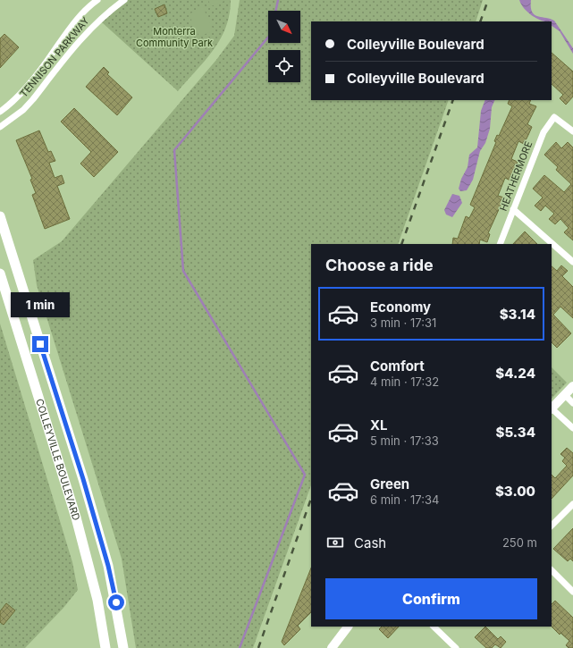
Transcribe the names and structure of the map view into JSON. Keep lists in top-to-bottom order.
{
  "streets": {
    "main road": ["COLLEYVILLE BOULEVARD"],
    "street": ["TENNISON PARKWAY", "HEATHERMORE"]
  },
  "parks": ["Monterra Community Park"],
  "north": "bottom right",
  "page": {
    "banner": ["Colleyville Boulevard", "Colleyville Boulevard"],
    "heading": "Choose a ride",
    "list": [
      {
        "name": "Economy",
        "note": "3 min · 17:31",
        "value": "$3.14"
      },
      {
        "name": "Comfort",
        "note": "4 min · 17:32",
        "value": "$4.24"
      },
      {
        "name": "XL",
        "note": "5 min · 17:33",
        "value": "$5.34"
      },
      {
        "name": "Green",
        "note": "6 min · 17:34",
        "value": "$3.00"
      }
    ],
    "bubble": "1 min",
    "pay": ["Cash", "250 m"],
    "buttons": "Confirm"
  }
}
